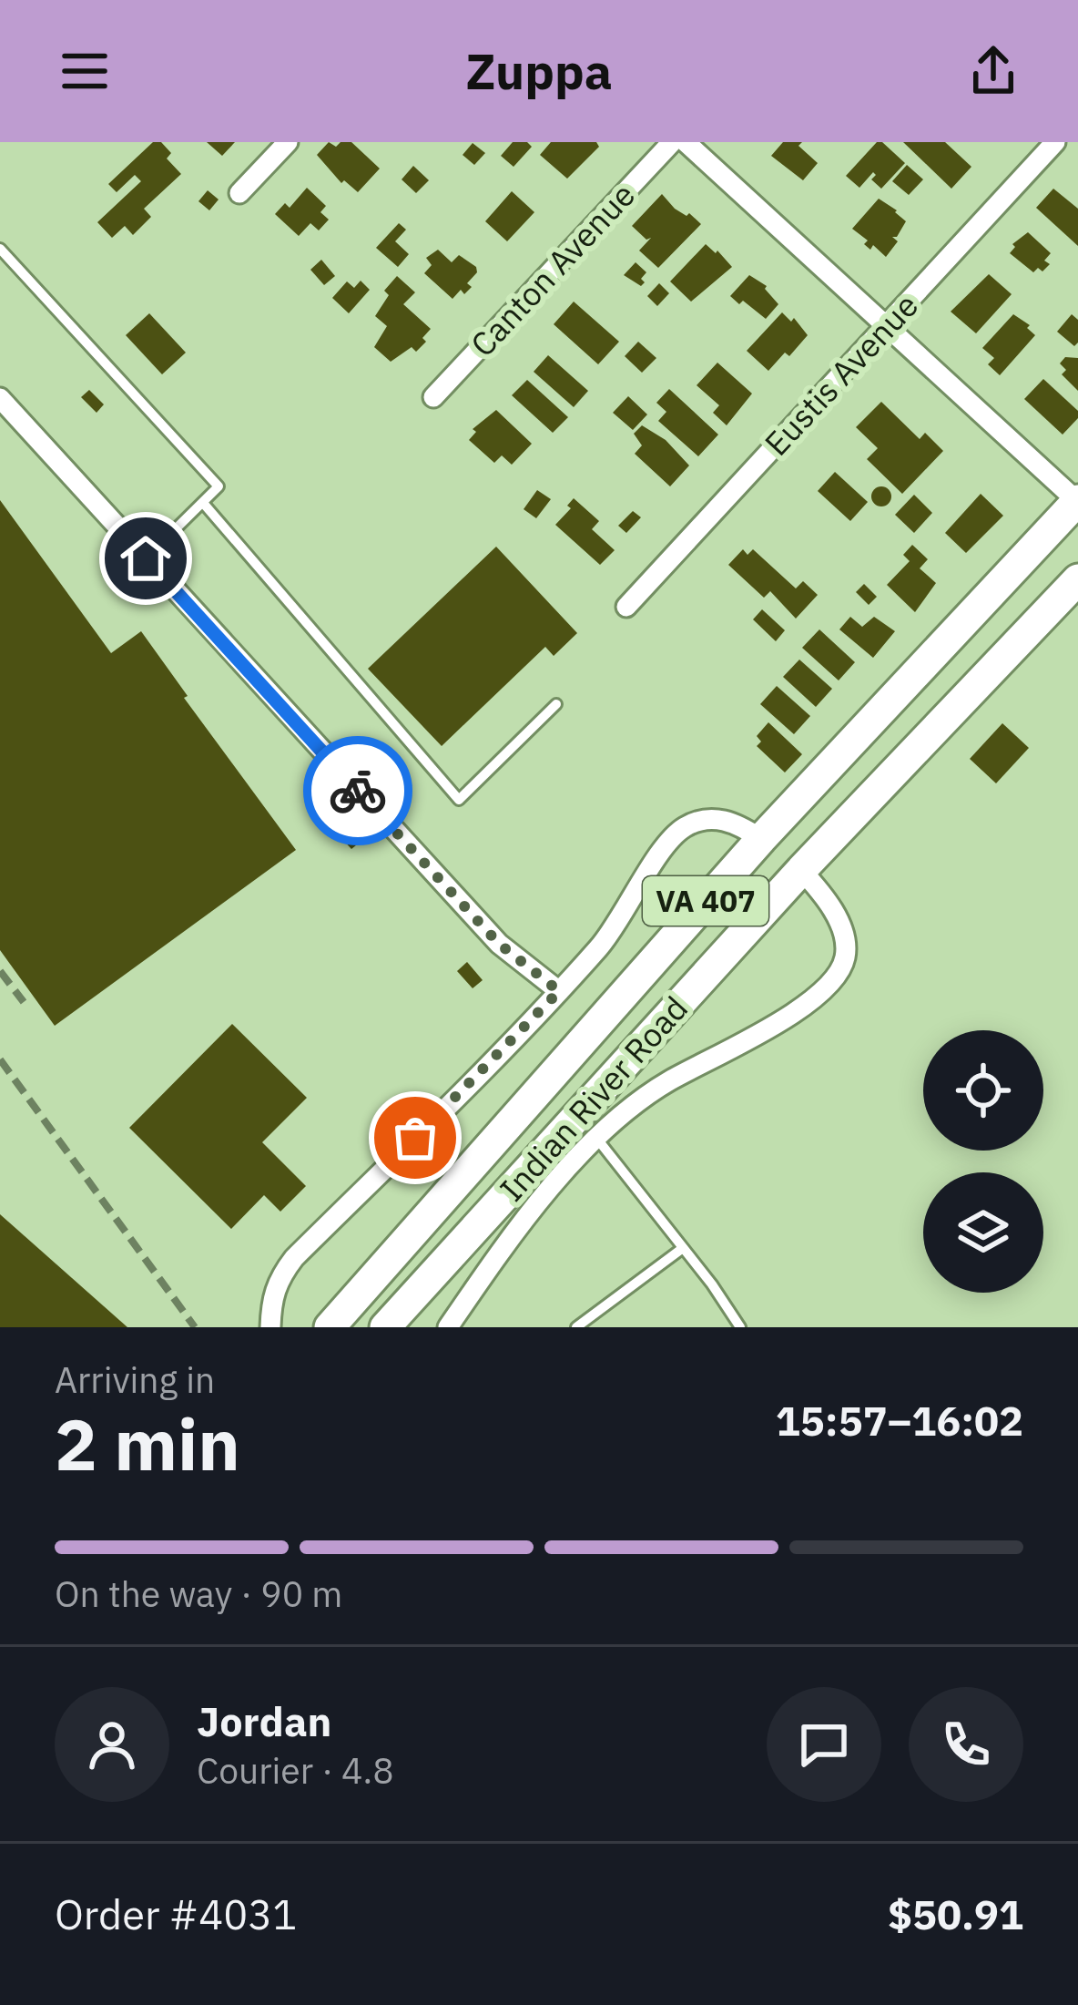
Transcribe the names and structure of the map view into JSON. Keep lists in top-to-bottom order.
{
  "streets": {
    "main road": ["VA 407", "Indian River Road"],
    "street": ["Canton Avenue", "Eustis Avenue"]
  },
  "page": {
    "header": "Zuppa",
    "heading": ["2 min", "Arriving in", "15:57–16:02"],
    "panel": [
      "Jordan",
      "Courier · 4.8",
      "Order #4031",
      "$50.91"
    ],
    "bar": "On the way · 90 m"
  }
}
